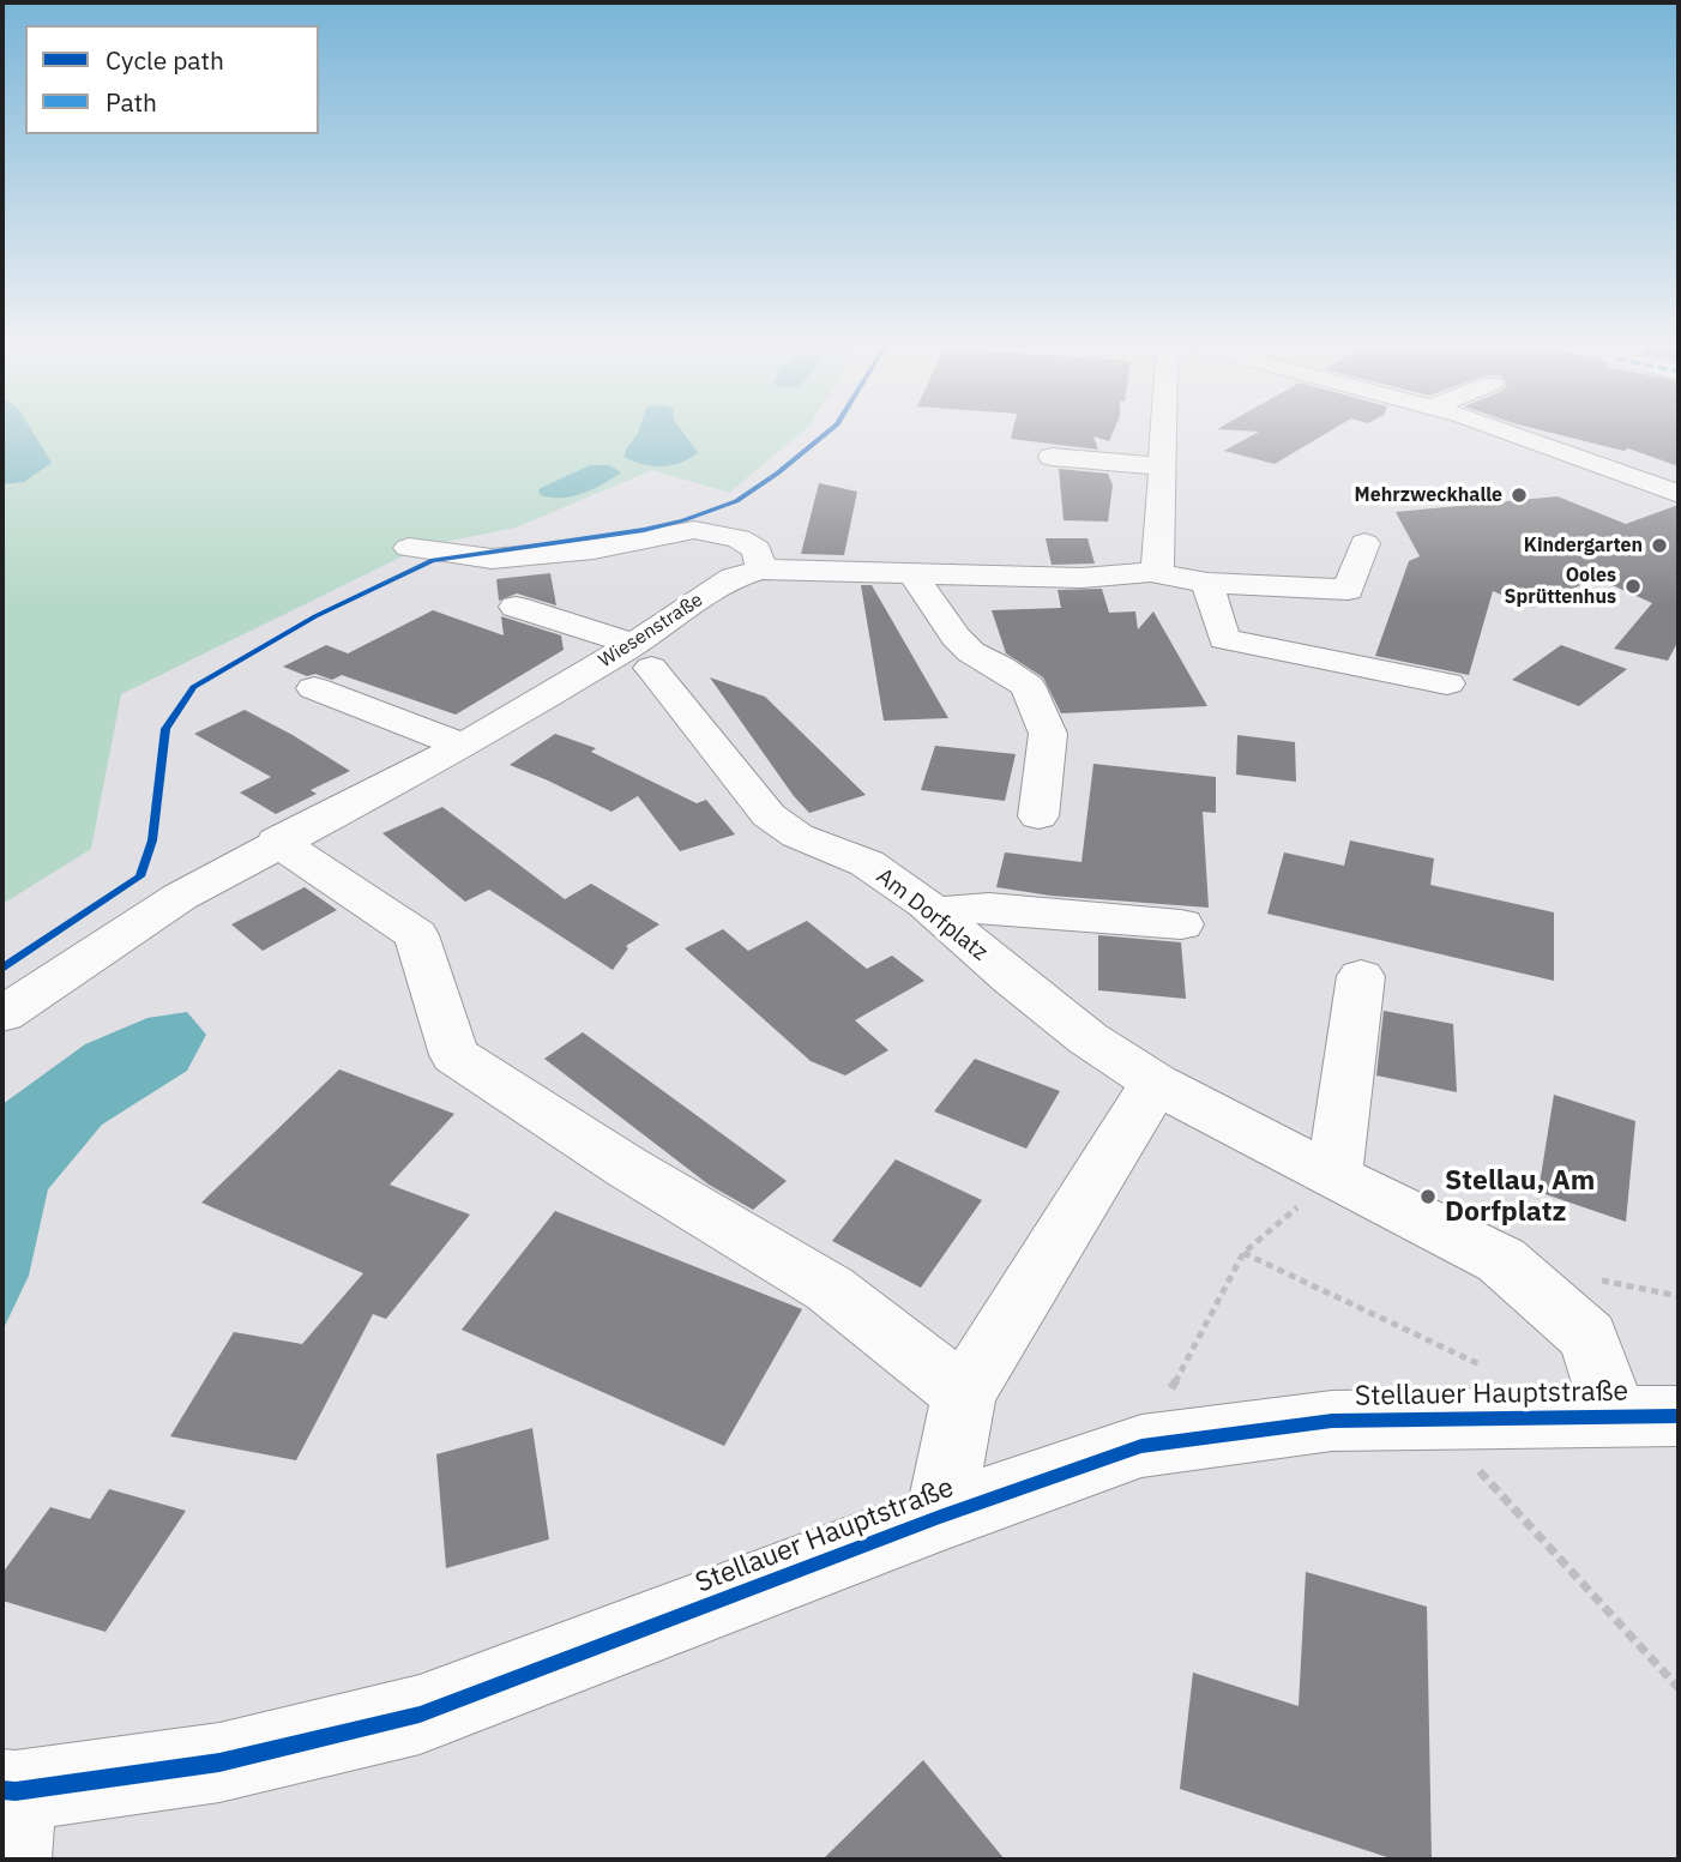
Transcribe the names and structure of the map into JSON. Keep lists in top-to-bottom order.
{
  "streets": {
    "street": ["Wiesenstraße", "Am Dorfplatz", "Stellauer Hauptstraße"]
  },
  "crossings": [
    ["Wiesenstraße", "Am Dorfplatz"],
    ["Am Dorfplatz", "Stellauer Hauptstraße"]
  ],
  "places": [
    "Mehrzweckhalle",
    "Kindergarten",
    "Ooles Sprüttenhus",
    "Stellau, Am Dorfplatz"
  ],
  "legend": ["Cycle path", "Path"]
}
